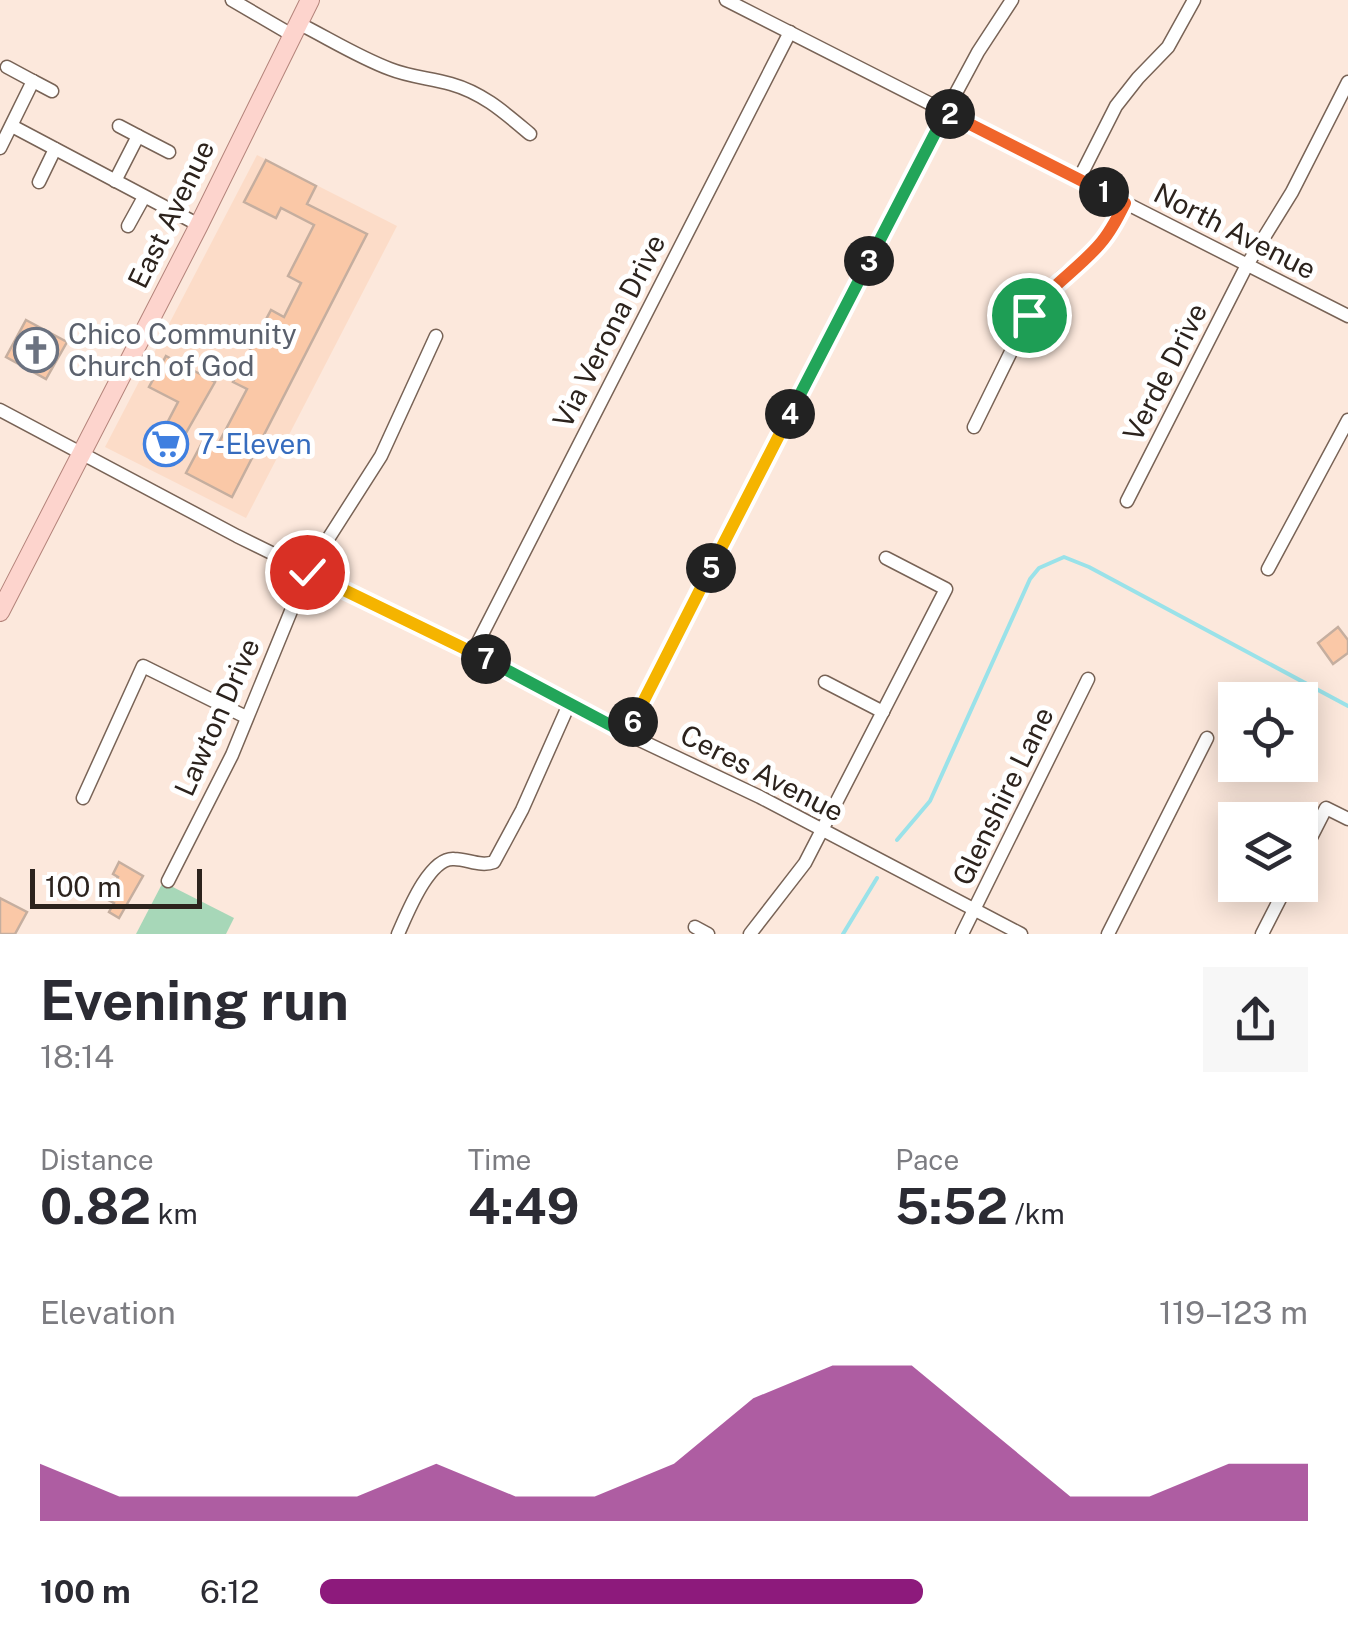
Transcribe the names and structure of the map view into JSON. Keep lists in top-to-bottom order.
{
  "streets": {
    "main road": ["East Avenue"],
    "street": [
      "North Avenue",
      "Via Verona Drive",
      "Verde Drive",
      "Lawton Drive",
      "Ceres Avenue",
      "Glenshire Lane"
    ]
  },
  "crossings": [
    ["East Avenue", "Ceres Avenue"],
    ["North Avenue", "Via Verona Drive"],
    ["North Avenue", "Verde Drive"],
    ["Via Verona Drive", "Ceres Avenue"],
    ["Lawton Drive", "Ceres Avenue"],
    ["Ceres Avenue", "Glenshire Lane"]
  ],
  "places": {
    "church": ["Chico Community Church of God"],
    "supermarket": ["7-Eleven"]
  },
  "scale_bar": "100 m",
  "page": {
    "pins": [
      "2",
      "1",
      "3",
      "4",
      "5",
      "7",
      "6"
    ],
    "scale": "100 m",
    "heading": ["Evening run", "18:14"],
    "stats": [
      ["Distance", "0.82 km"],
      ["Time", "4:49"],
      ["Pace", "5:52 /km"]
    ],
    "chart": ["Elevation", "119–123 m"],
    "list": [
      {
        "name": "100 m",
        "note": "6:12"
      }
    ]
  }
}
